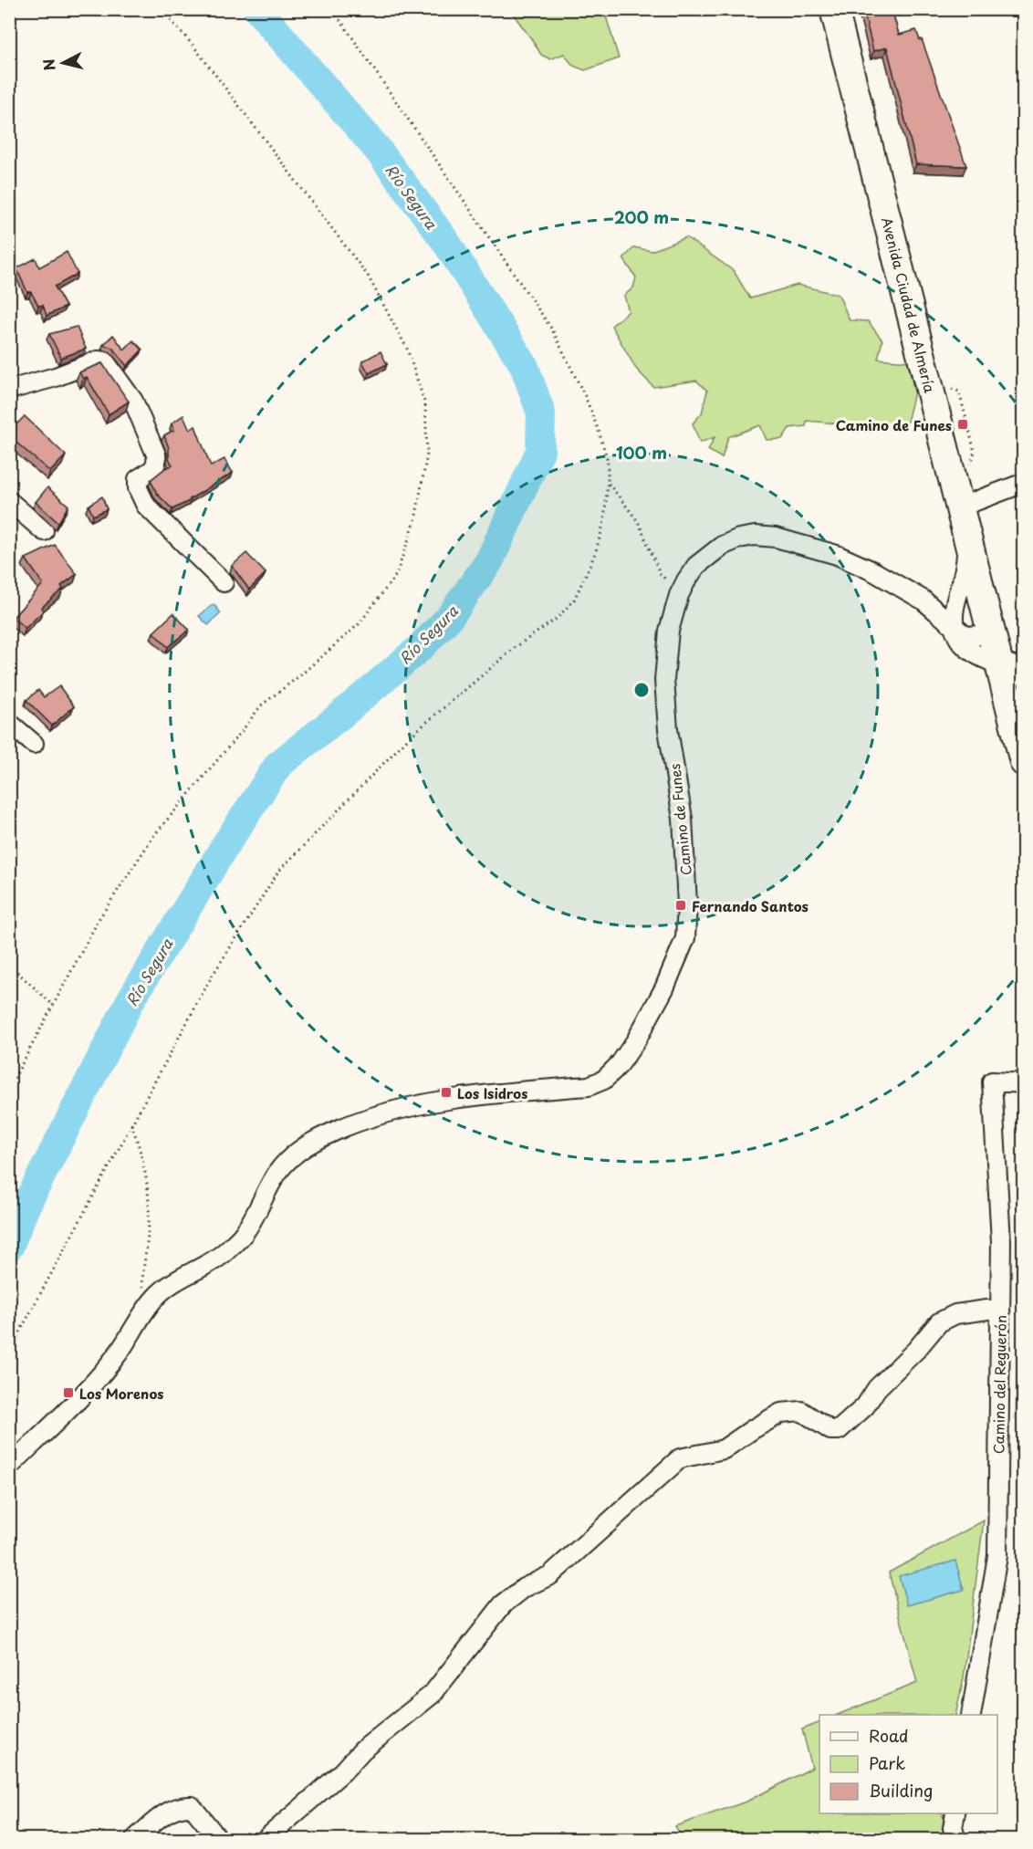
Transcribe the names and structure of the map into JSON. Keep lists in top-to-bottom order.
{
  "streets": {
    "main road": ["Avenida Ciudad de Almería"],
    "street": ["Camino de Funes", "Camino del Reguerón"]
  },
  "water": ["Río Segura"],
  "places": {
    "transit": [
      "Camino de Funes",
      "Fernando Santos",
      "Los Isidros",
      "Los Morenos"
    ]
  },
  "legend": ["Road", "Park", "Building"],
  "north": "left",
  "rings": ["200 m", "100 m"]
}
